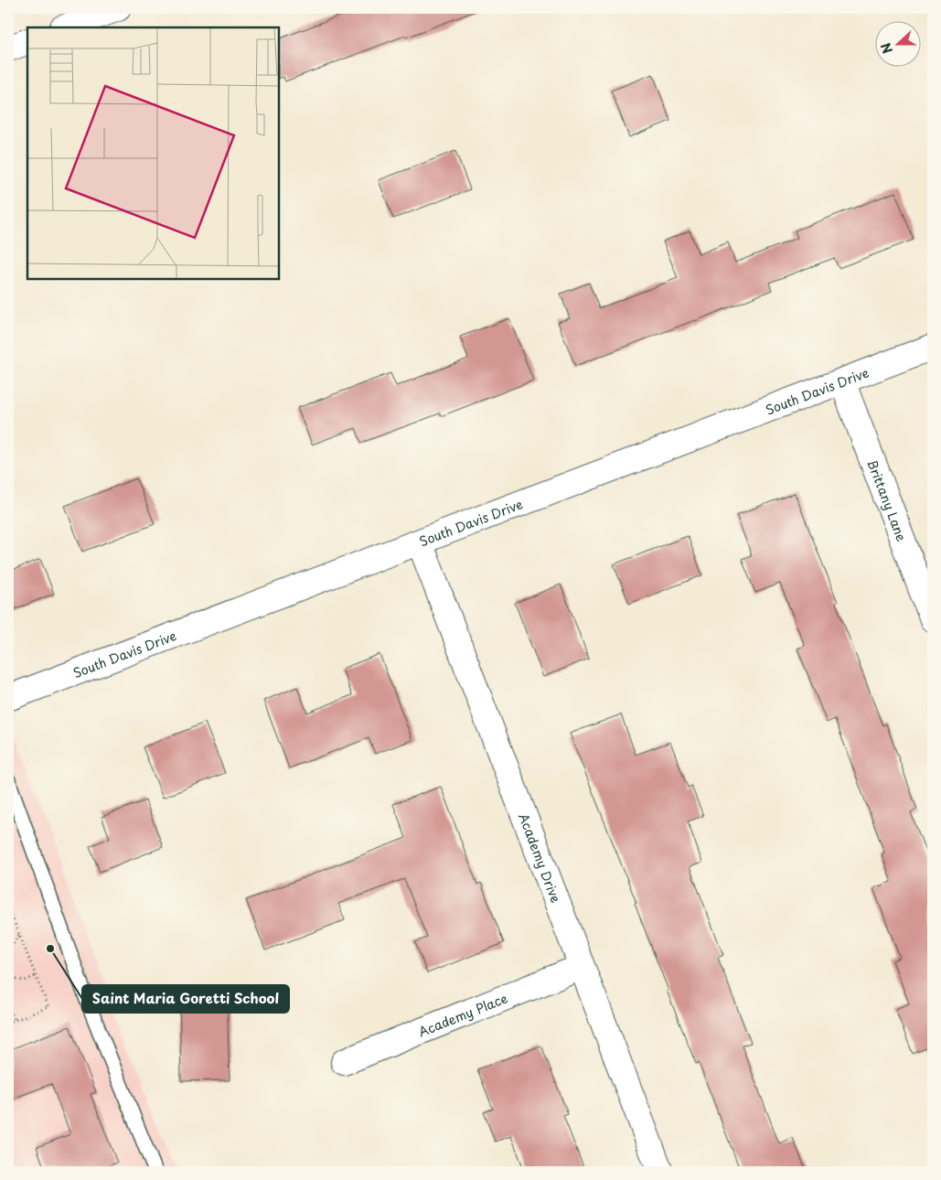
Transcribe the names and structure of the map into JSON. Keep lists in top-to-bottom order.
{
  "streets": {
    "street": [
      "South Davis Drive",
      "Brittany Lane",
      "Academy Drive",
      "Academy Place"
    ]
  },
  "crossings": [
    ["South Davis Drive", "Brittany Lane"],
    ["South Davis Drive", "Academy Drive"],
    ["Academy Drive", "Academy Place"]
  ],
  "places": ["Saint Maria Goretti School"],
  "north": "left"
}
